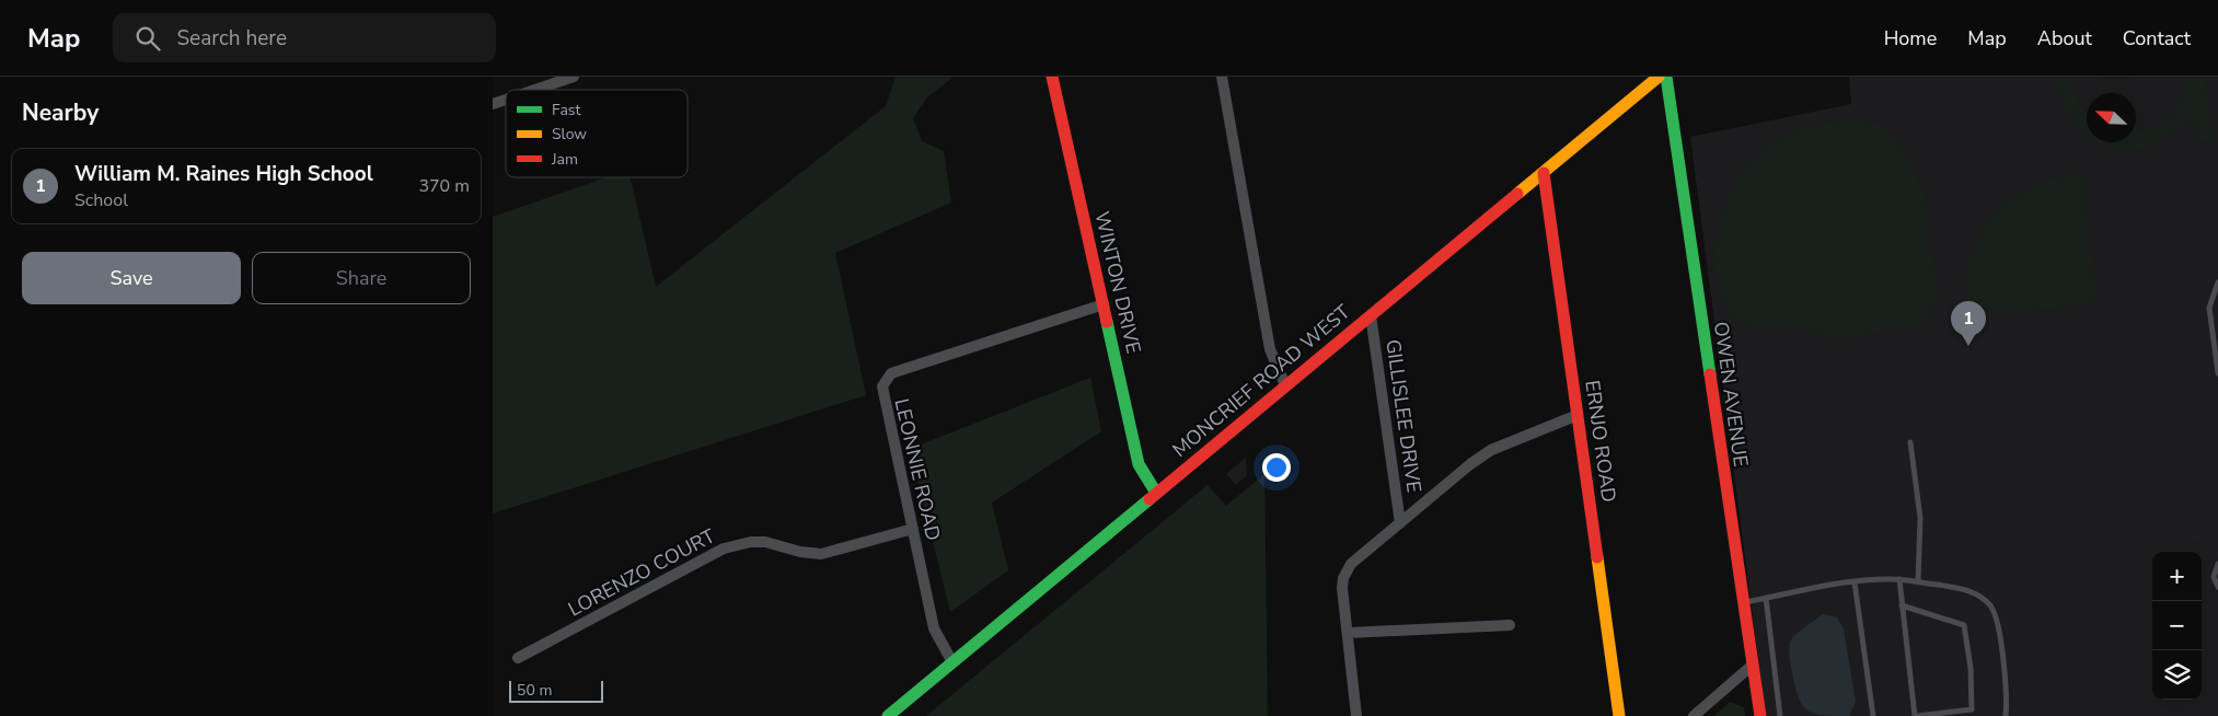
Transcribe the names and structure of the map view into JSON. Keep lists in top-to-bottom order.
{
  "streets": {
    "street": [
      "WINTON DRIVE",
      "MONCRIEF ROAD WEST",
      "OWEN AVENUE",
      "GILLISLEE DRIVE",
      "ERNJO ROAD",
      "LEONNIE ROAD",
      "LORENZO COURT"
    ]
  },
  "crossings": [
    ["WINTON DRIVE", "MONCRIEF ROAD WEST"],
    ["WINTON DRIVE", "LEONNIE ROAD"],
    ["MONCRIEF ROAD WEST", "GILLISLEE DRIVE"],
    ["MONCRIEF ROAD WEST", "ERNJO ROAD"],
    ["MONCRIEF ROAD WEST", "LEONNIE ROAD"],
    ["LEONNIE ROAD", "LORENZO COURT"]
  ],
  "legend": ["Fast", "Slow", "Jam"],
  "scale_bar": "50 m",
  "north": "top left",
  "page": {
    "header": "Map",
    "search": "Search here",
    "nav": [
      "Home",
      "Map",
      "About",
      "Contact"
    ],
    "heading": "Nearby",
    "list": [
      {
        "mark": "1",
        "name": "William M. Raines High School",
        "note": "School",
        "value": "370 m"
      }
    ],
    "buttons": ["Save", "Share"],
    "pins": "1",
    "map_buttons": ["+", "−"],
    "scale": "50 m"
  }
}
